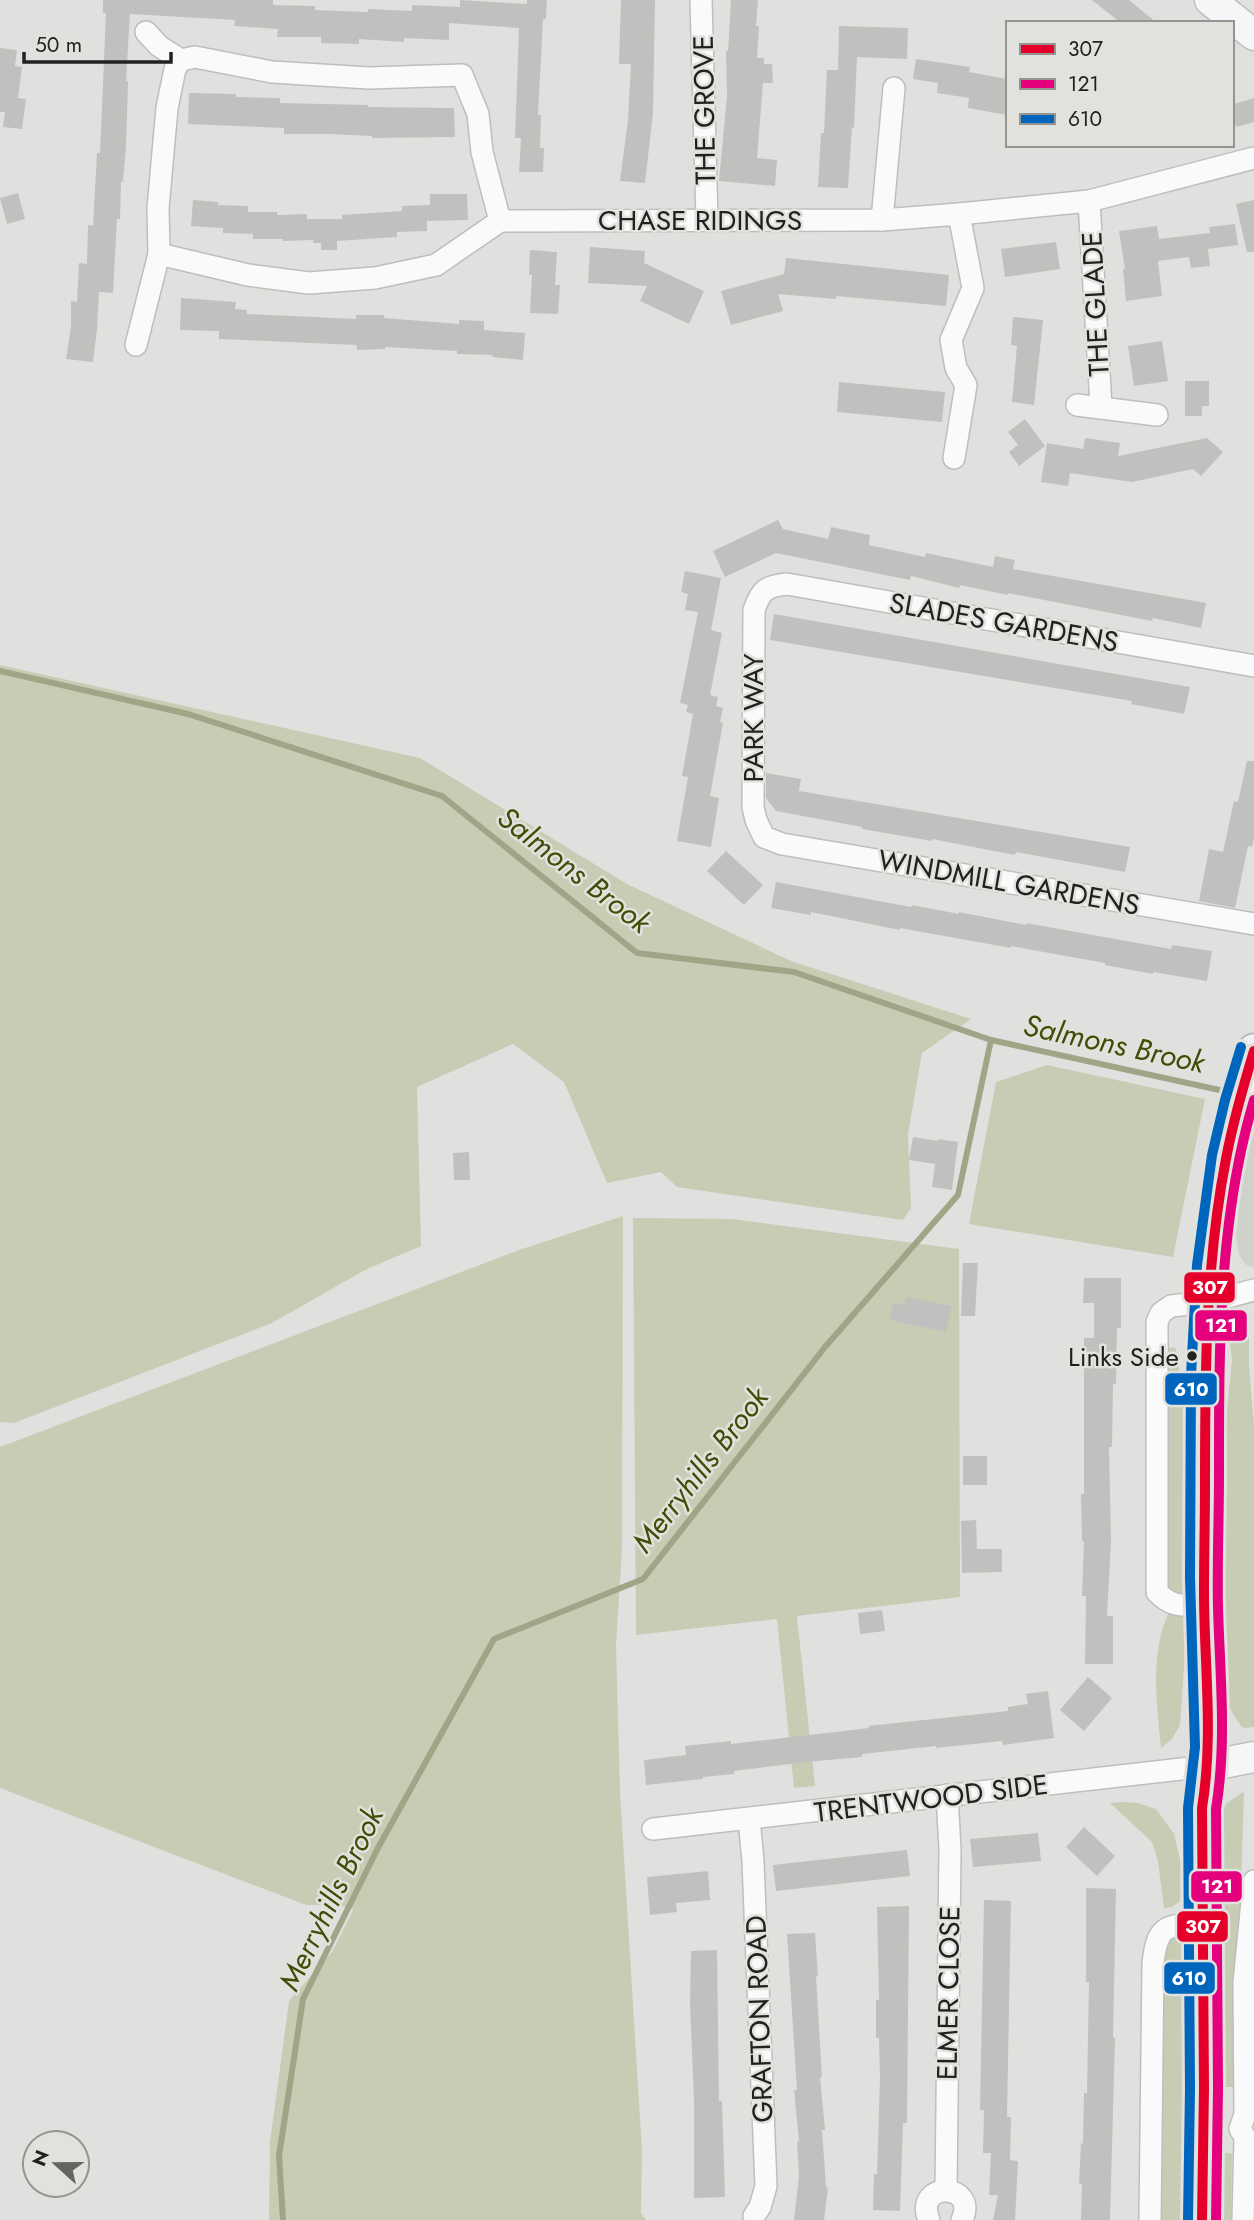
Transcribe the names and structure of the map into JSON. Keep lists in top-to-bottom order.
{
  "streets": {
    "street": [
      "THE GROVE",
      "CHASE RIDINGS",
      "THE GLADE",
      "SLADES GARDENS",
      "PARK WAY",
      "WINDMILL GARDENS",
      "TRENTWOOD SIDE",
      "ELMER CLOSE",
      "GRAFTON ROAD"
    ]
  },
  "crossings": [
    ["THE GROVE", "CHASE RIDINGS"],
    ["CHASE RIDINGS", "THE GLADE"],
    ["SLADES GARDENS", "PARK WAY"],
    ["PARK WAY", "WINDMILL GARDENS"],
    ["TRENTWOOD SIDE", "ELMER CLOSE"],
    ["TRENTWOOD SIDE", "GRAFTON ROAD"]
  ],
  "water": ["Salmons Brook", "Merryhills Brook"],
  "places": ["Links Side"],
  "lines": ["transit line 610", "transit line 307", "transit line 121"],
  "legend": ["307", "121", "610"],
  "scale_bar": "50 m",
  "north": "left"
}
